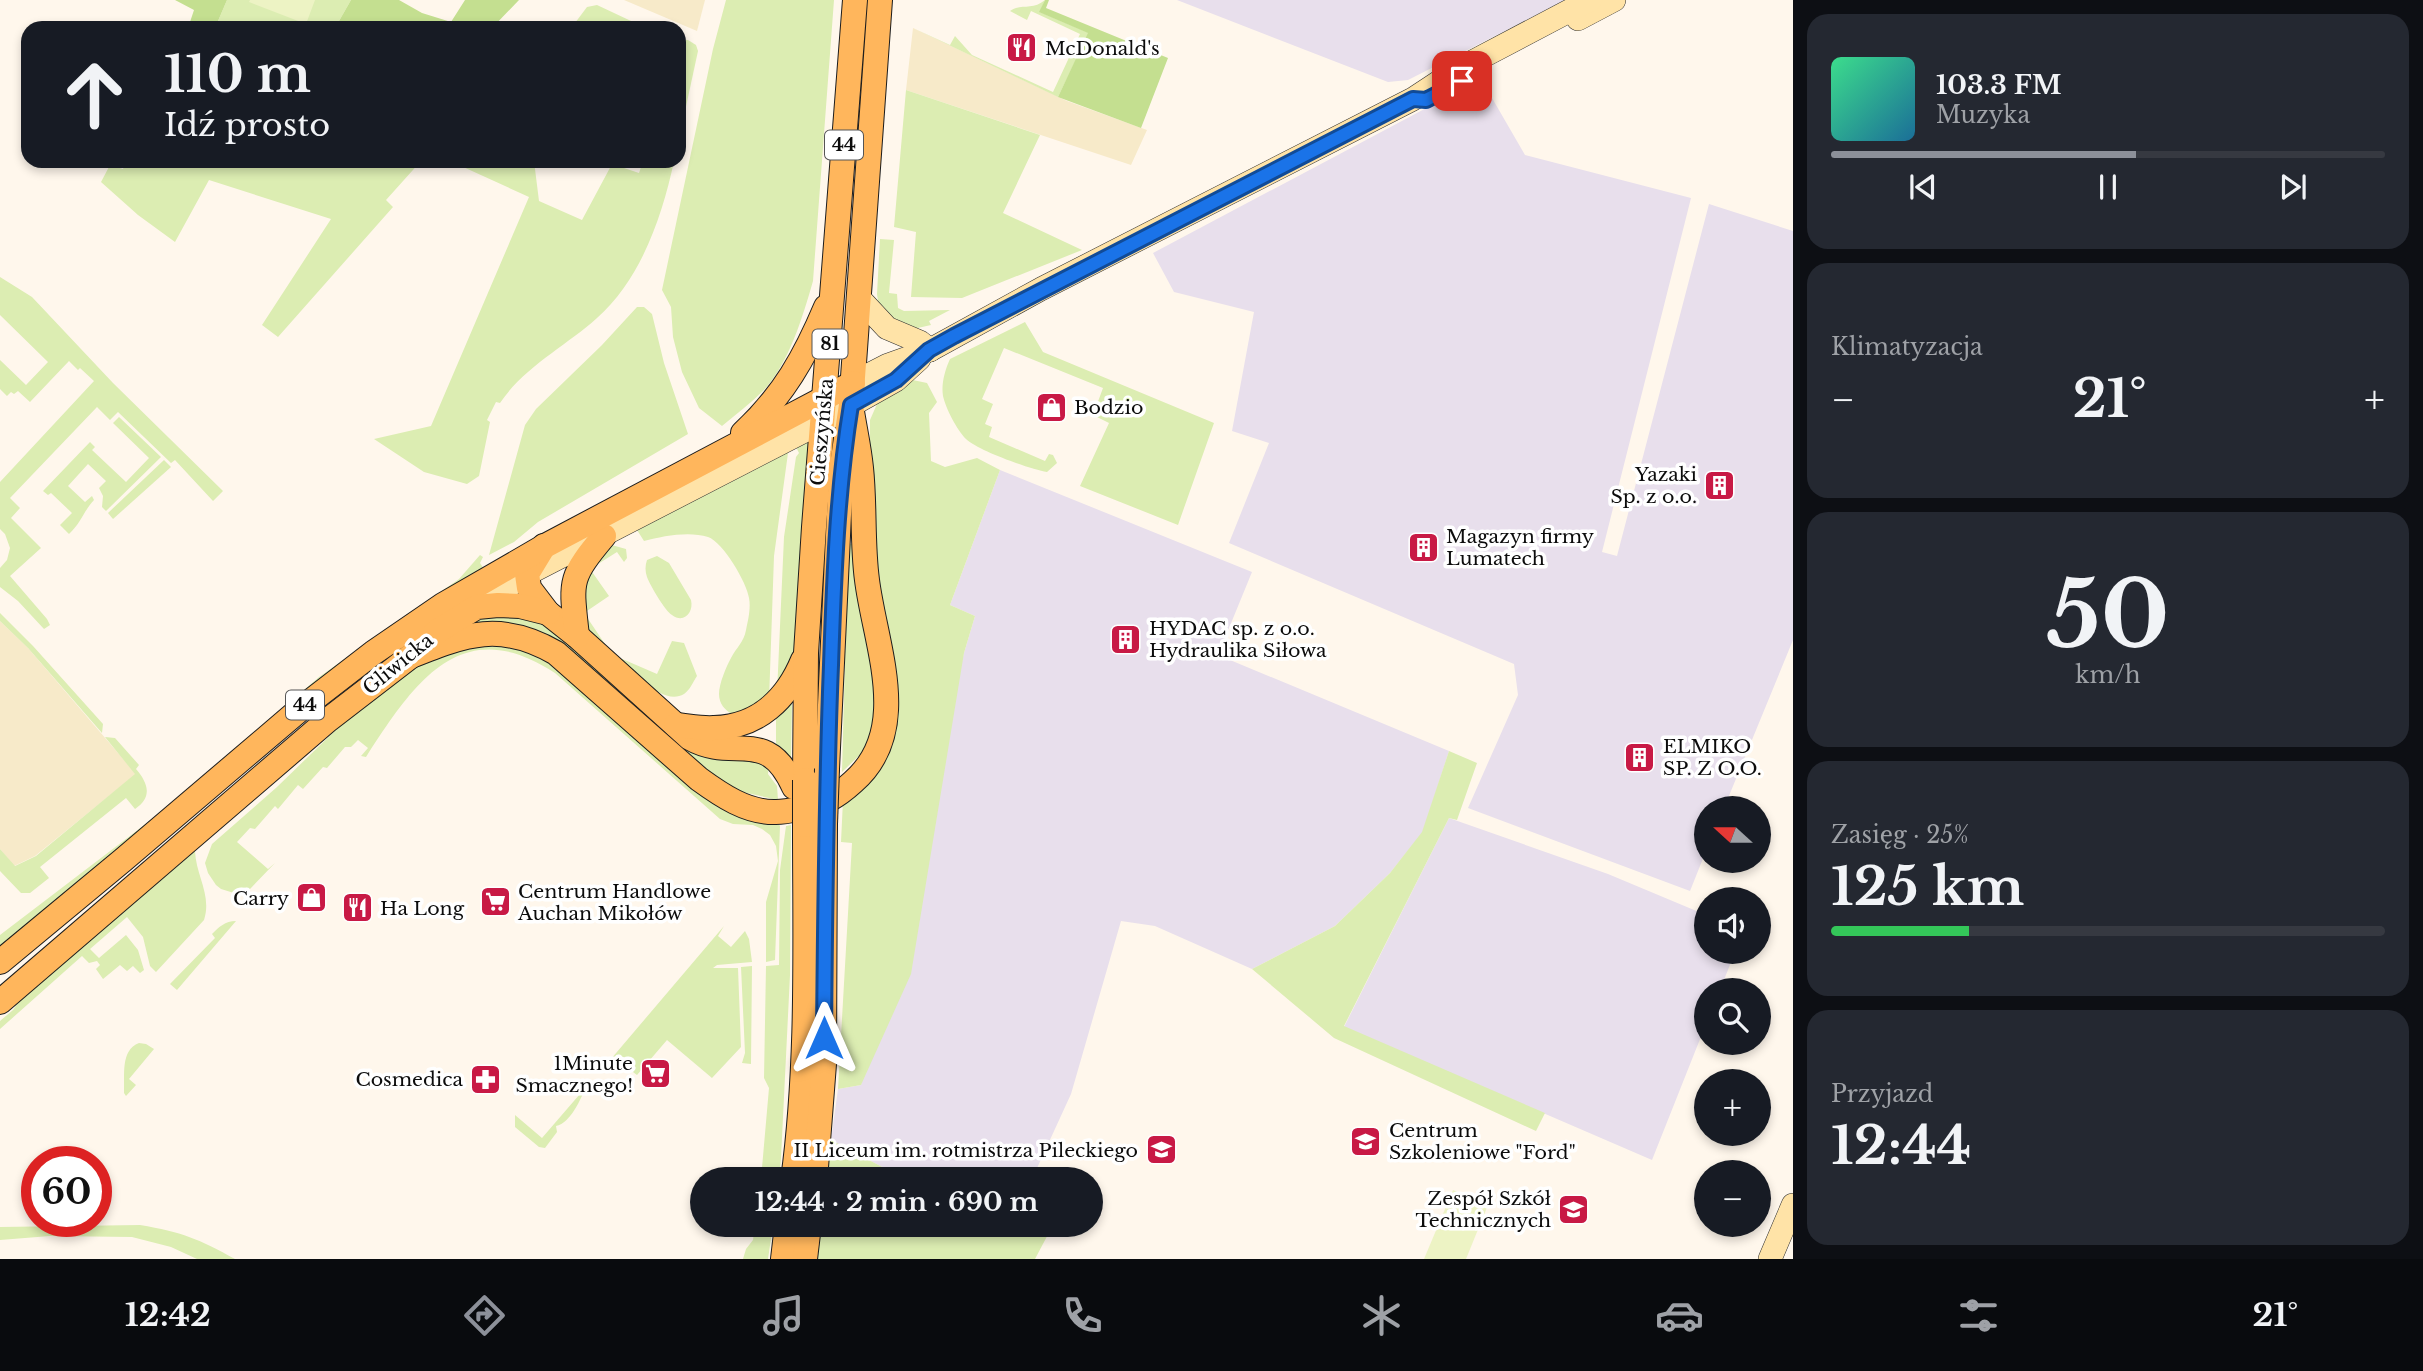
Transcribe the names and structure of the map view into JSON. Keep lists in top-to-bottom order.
{
  "streets": {
    "main road": [
      "44",
      "81",
      "Cieszyńska",
      "Gliwicka"
    ]
  },
  "crossings": [
    ["44", "Cieszyńska"],
    ["44", "Gliwicka"],
    ["81", "Cieszyńska"],
    ["Cieszyńska", "Gliwicka"]
  ],
  "places": {
    "restaurant": ["McDonald's", "Ha Long"],
    "shop": ["Bodzio", "Carry"],
    "building": [
      "Yazaki Sp. z o.o.",
      "Magazyn firmy Lumatech",
      "HYDAC sp. z o.o. Hydraulika Siłowa",
      "ELMIKO SP. Z O.O."
    ],
    "supermarket": ["Centrum Handlowe Auchan Mikołów", "1Minute Smacznego!"],
    "pharmacy": ["Cosmedica"],
    "school or university": ["Centrum Szkoleniowe \"Ford\"", "II Liceum im. rotmistrza Pileckiego", "Zespół Szkół Technicznych"]
  },
  "north": "left",
  "page": {
    "turn": ["110 m", "Idź prosto"],
    "song": ["103.3 FM", "Muzyka"],
    "tile": [
      "Klimatyzacja",
      ["50", "km/h"],
      ["Zasięg · 25%", "125 km"],
      ["Przyjazd", "12:44"]
    ],
    "heat": ["−", "21°", "+"],
    "map_buttons": ["+", "−"],
    "limit": "60",
    "trip": "12:44 · 2 min · 690 m",
    "tabs": ["12:42", "21°"]
  }
}
